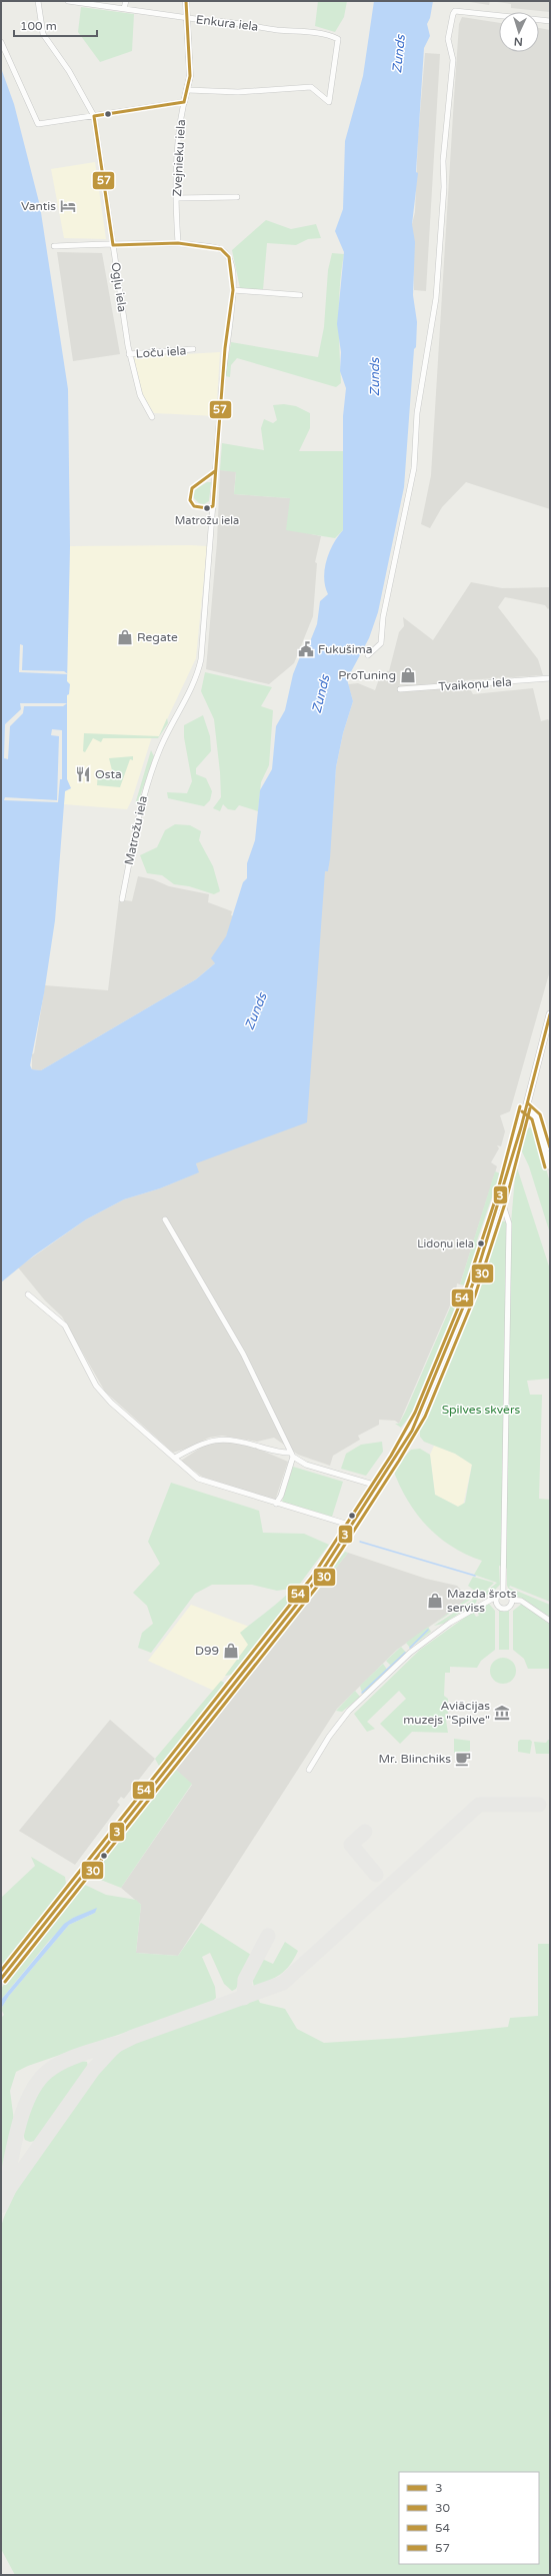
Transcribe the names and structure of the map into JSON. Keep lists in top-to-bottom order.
{
  "streets": {
    "street": [
      "Enkura iela",
      "Zvejnieku iela",
      "Ogļu iela",
      "Loču iela",
      "Tvaikoņu iela",
      "Matrožu iela"
    ]
  },
  "crossings": [
    ["Enkura iela", "Zvejnieku iela"],
    ["Zvejnieku iela", "Matrožu iela"],
    ["Ogļu iela", "Loču iela"]
  ],
  "water": ["Zunds"],
  "parks": ["Spilves skvērs"],
  "places": {
    "hotel": ["Vantis"],
    "other": ["Matrožu iela", "Lidoņu iela"],
    "shop": [
      "Regate",
      "ProTuning",
      "Mazda šrots serviss",
      "D99"
    ],
    "public building": ["Fukušima"],
    "restaurant": ["Osta"],
    "museum": ["Aviācijas muzejs \"Spilve\""],
    "cafe": ["Mr. Blinchiks"]
  },
  "lines": [
    "transit line 57",
    "transit line 3",
    "transit line 54",
    "transit line 30"
  ],
  "legend": [
    "3",
    "30",
    "54",
    "57"
  ],
  "scale_bar": "100 m",
  "north": "bottom"
}
